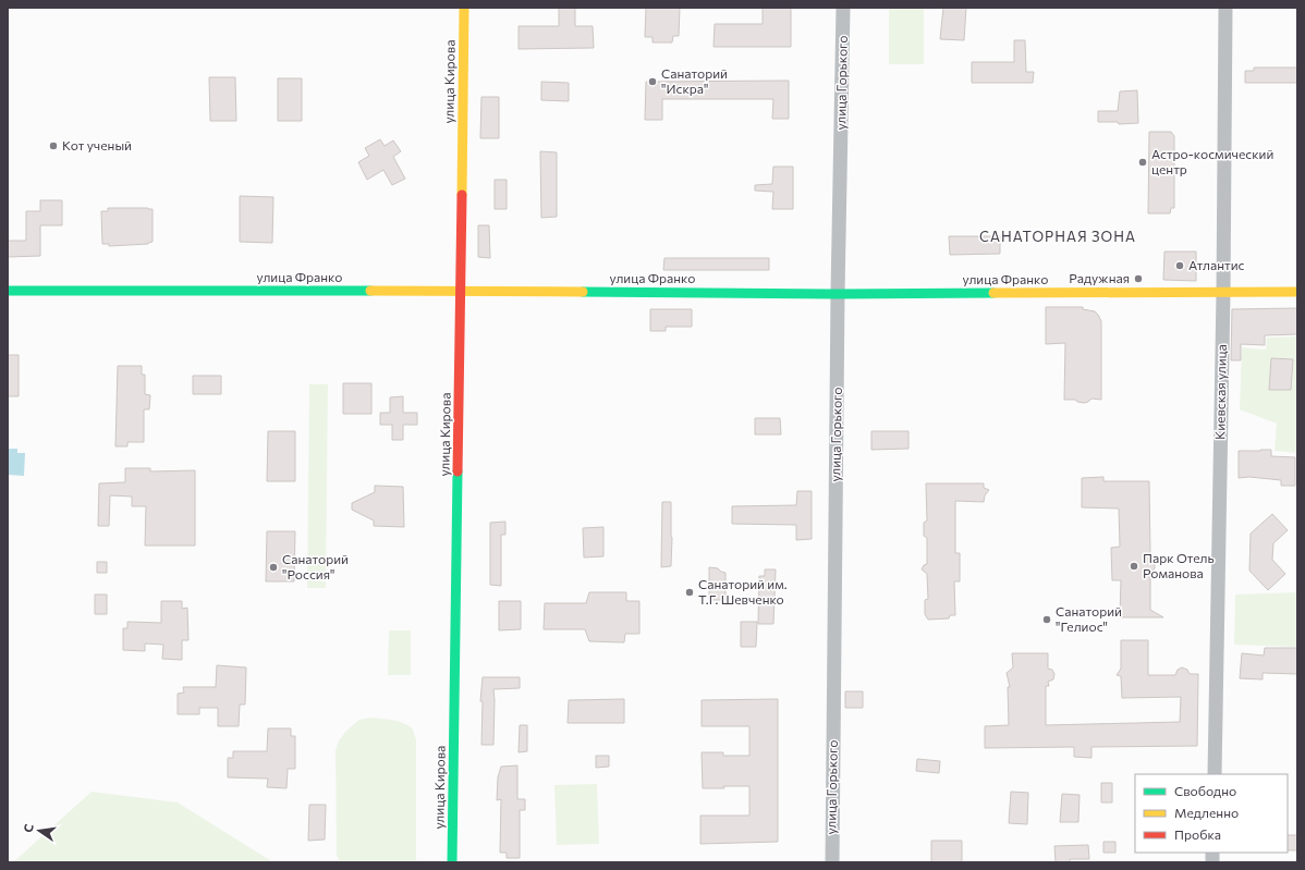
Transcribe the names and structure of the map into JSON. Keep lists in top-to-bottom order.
{
  "streets": {
    "street": [
      "улица Кирова",
      "улица Горького",
      "улица Франко",
      "Киевская улица"
    ]
  },
  "crossings": [
    ["улица Кирова", "улица Франко"],
    ["улица Горького", "улица Франко"],
    ["улица Франко", "Киевская улица"]
  ],
  "districts": ["САНАТОРНАЯ ЗОНА"],
  "places": [
    "Санаторий \"Искра\"",
    "Кот ученый",
    "Астро-космический центр",
    "Атлантис",
    "Радужная",
    "Парк Отель Романова",
    "Санаторий \"Россия\"",
    "Санаторий им. Т.Г. Шевченко",
    "Санаторий \"Гелиос\""
  ],
  "legend": ["Свободно", "Медленно", "Пробка"],
  "north": "left"
}
